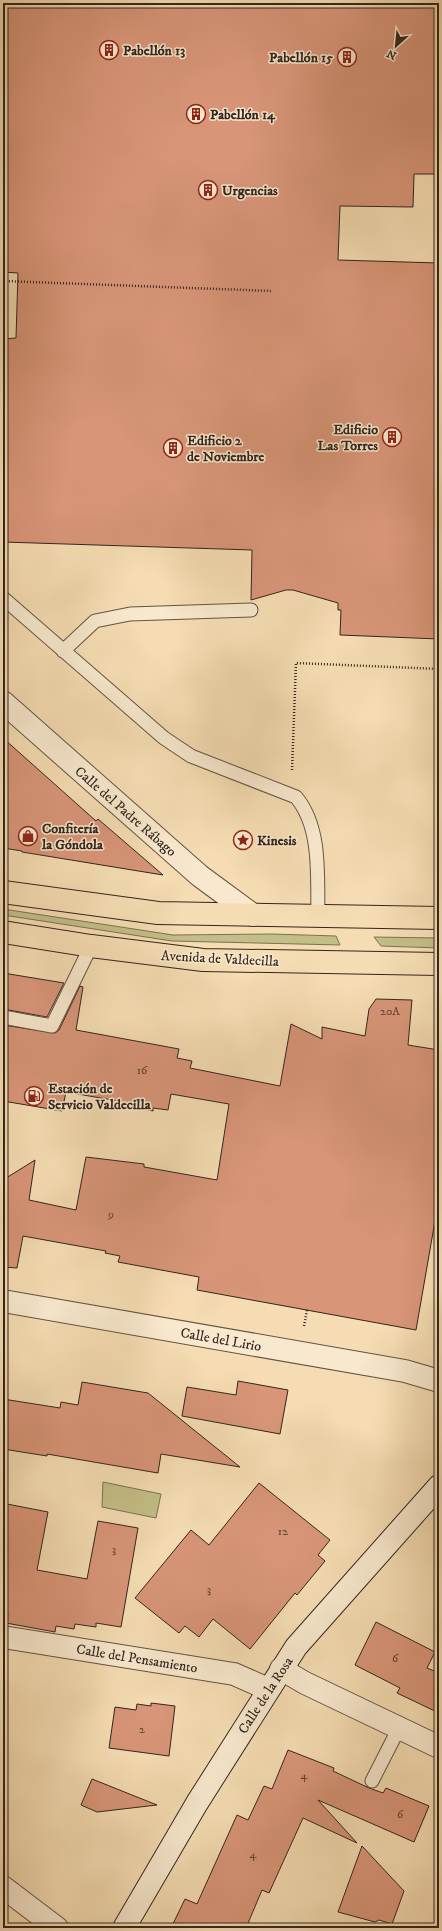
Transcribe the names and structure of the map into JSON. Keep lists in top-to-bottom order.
{
  "streets": {
    "main road": ["Avenida de Valdecilla"],
    "street": [
      "Calle del Padre Rábago",
      "Calle del Lirio",
      "Calle del Pensamiento",
      "Calle de la Rosa"
    ]
  },
  "crossings": [
    ["Calle del Pensamiento", "Calle de la Rosa"]
  ],
  "places": {
    "building": [
      "Pabellón 13",
      "Pabellón 15",
      "Pabellón 14",
      "Urgencias",
      "Edificio Las Torres",
      "Edificio 2 de Noviembre"
    ],
    "shop": ["Confitería la Góndola"],
    "place": ["Kinesis"],
    "fuel station": ["Estación de Servicio Valdecilla"]
  },
  "house_numbers": [
    "20A",
    "16",
    "9",
    "12",
    "3",
    "3",
    "6",
    "2",
    "4",
    "6",
    "4"
  ],
  "north": "bottom left"
}
